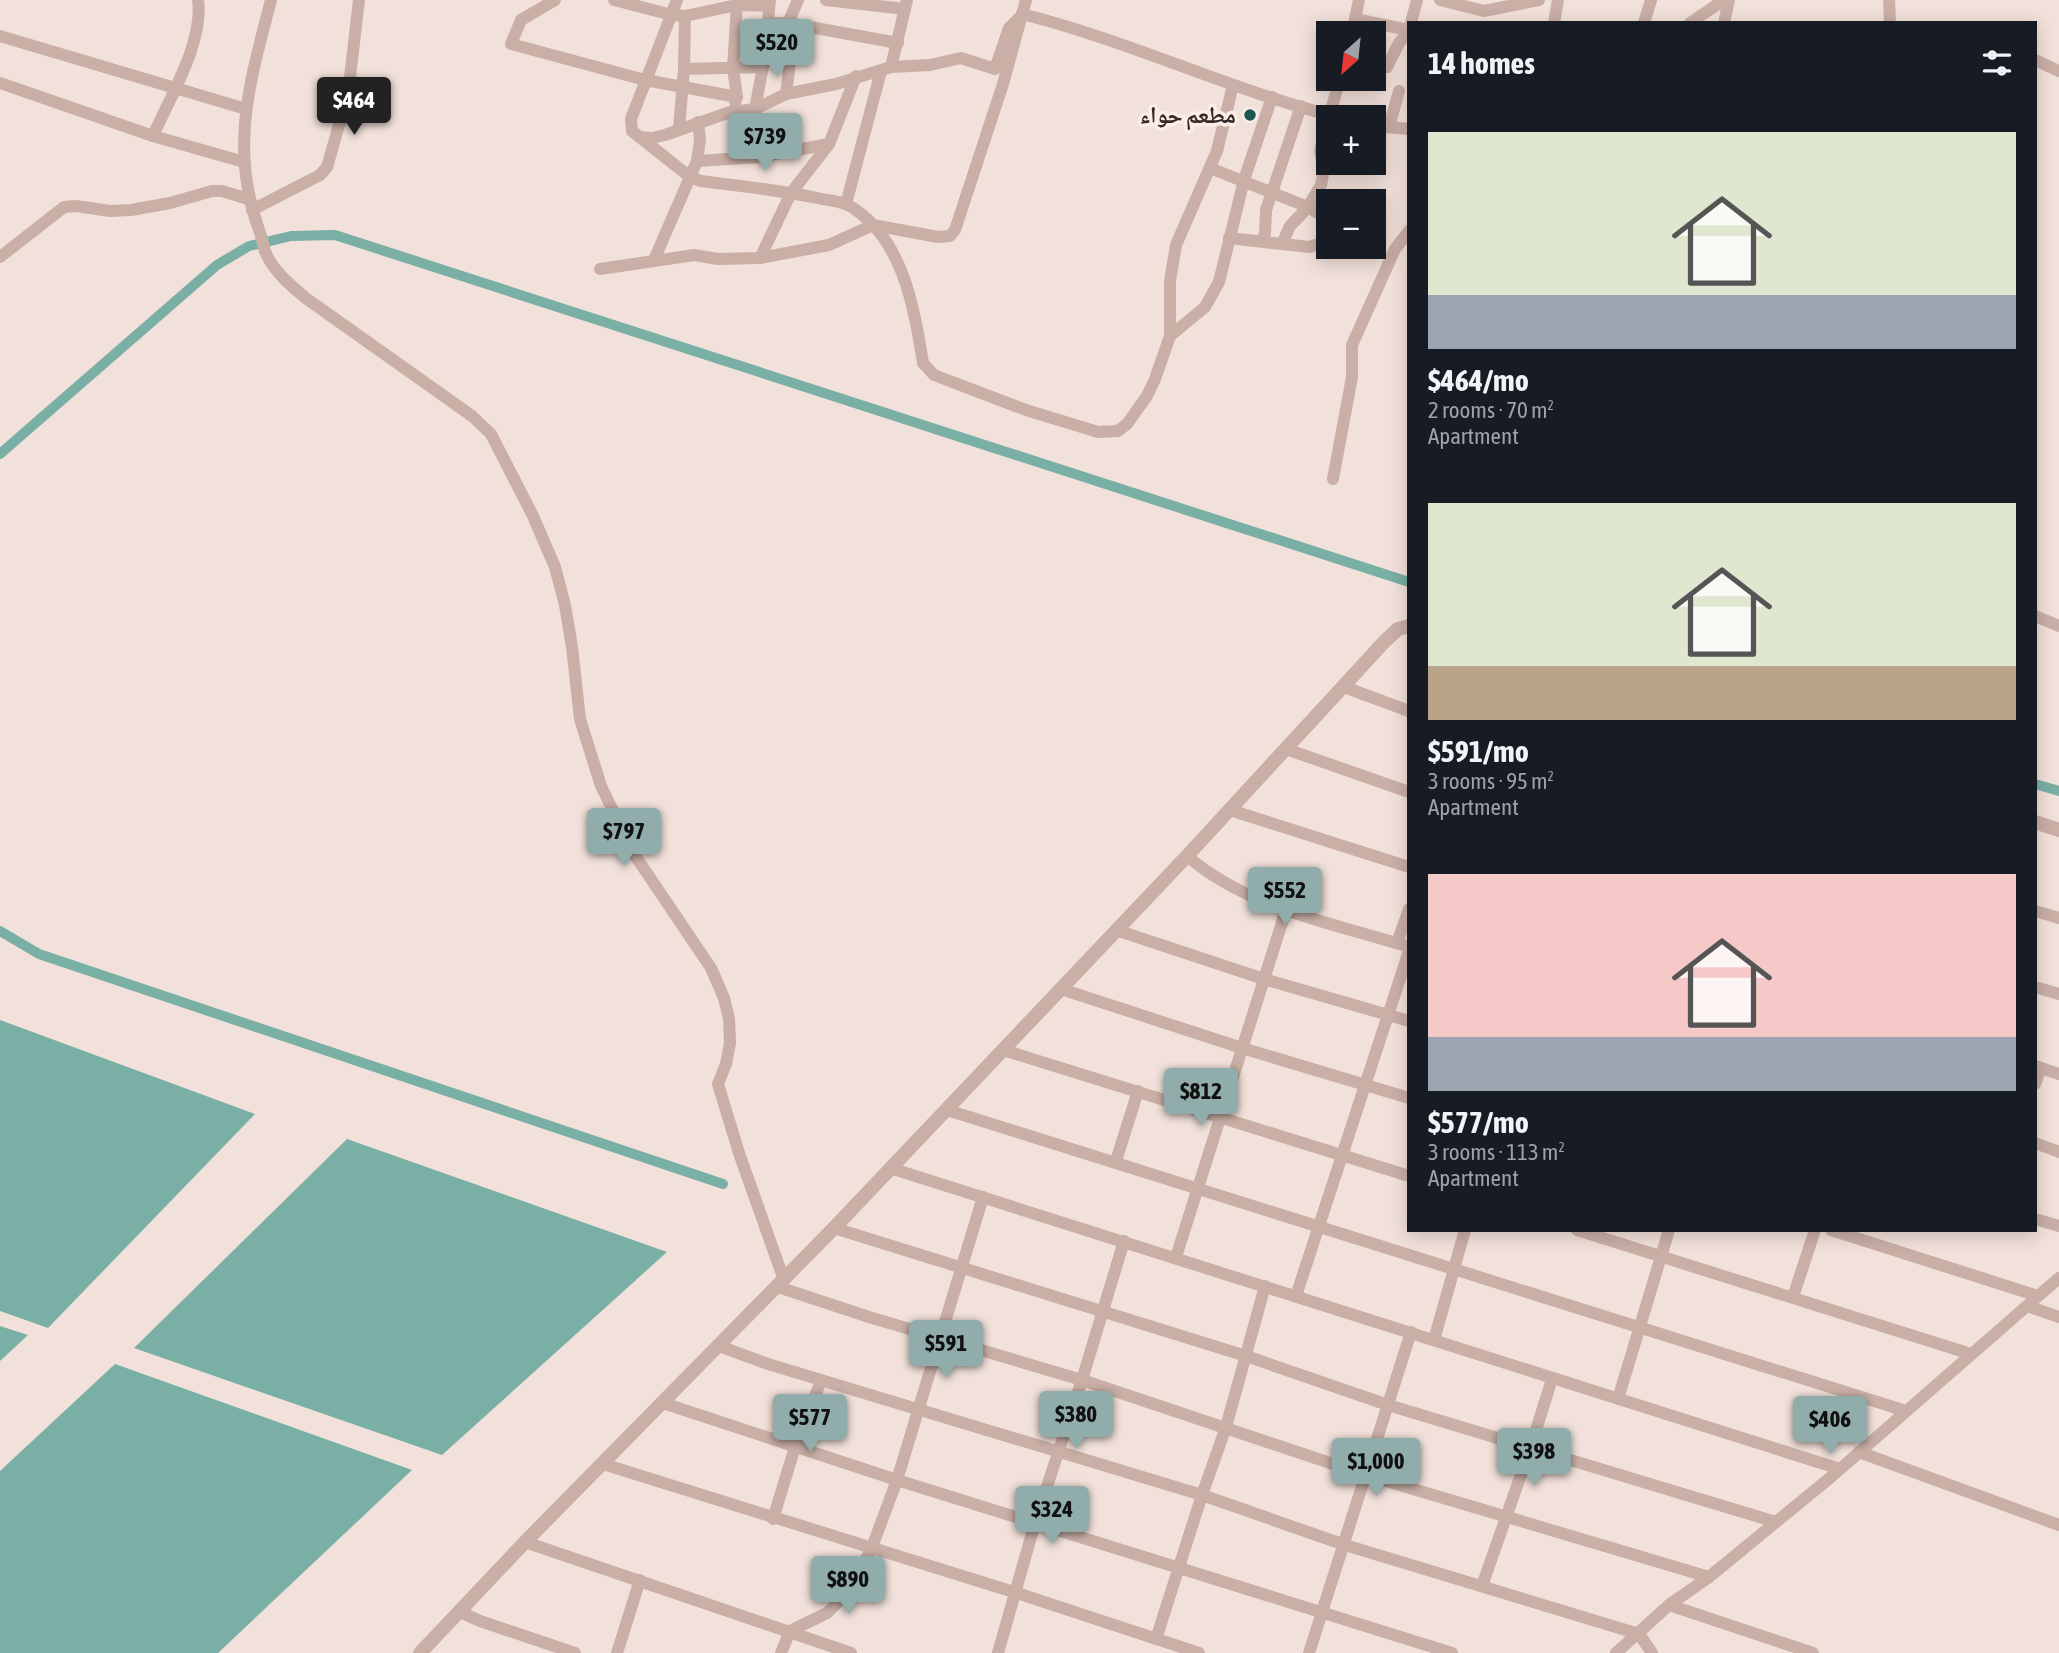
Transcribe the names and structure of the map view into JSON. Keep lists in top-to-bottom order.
{
  "places": ["مطعم حواء"],
  "north": "bottom left",
  "page": {
    "price": [
      "$520",
      "$464",
      "$739",
      "$797",
      "$552",
      "$812",
      "$591",
      "$380",
      "$577",
      "$406",
      "$398",
      "$1,000",
      "$324",
      "$890"
    ],
    "map_buttons": ["+", "−"],
    "heading": "14 homes",
    "list": [
      {
        "name": "$464/mo",
        "note": "2 rooms · 70 m² · Apartment"
      },
      {
        "name": "$591/mo",
        "note": "3 rooms · 95 m² · Apartment"
      },
      {
        "name": "$577/mo",
        "note": "3 rooms · 113 m² · Apartment"
      }
    ]
  }
}
